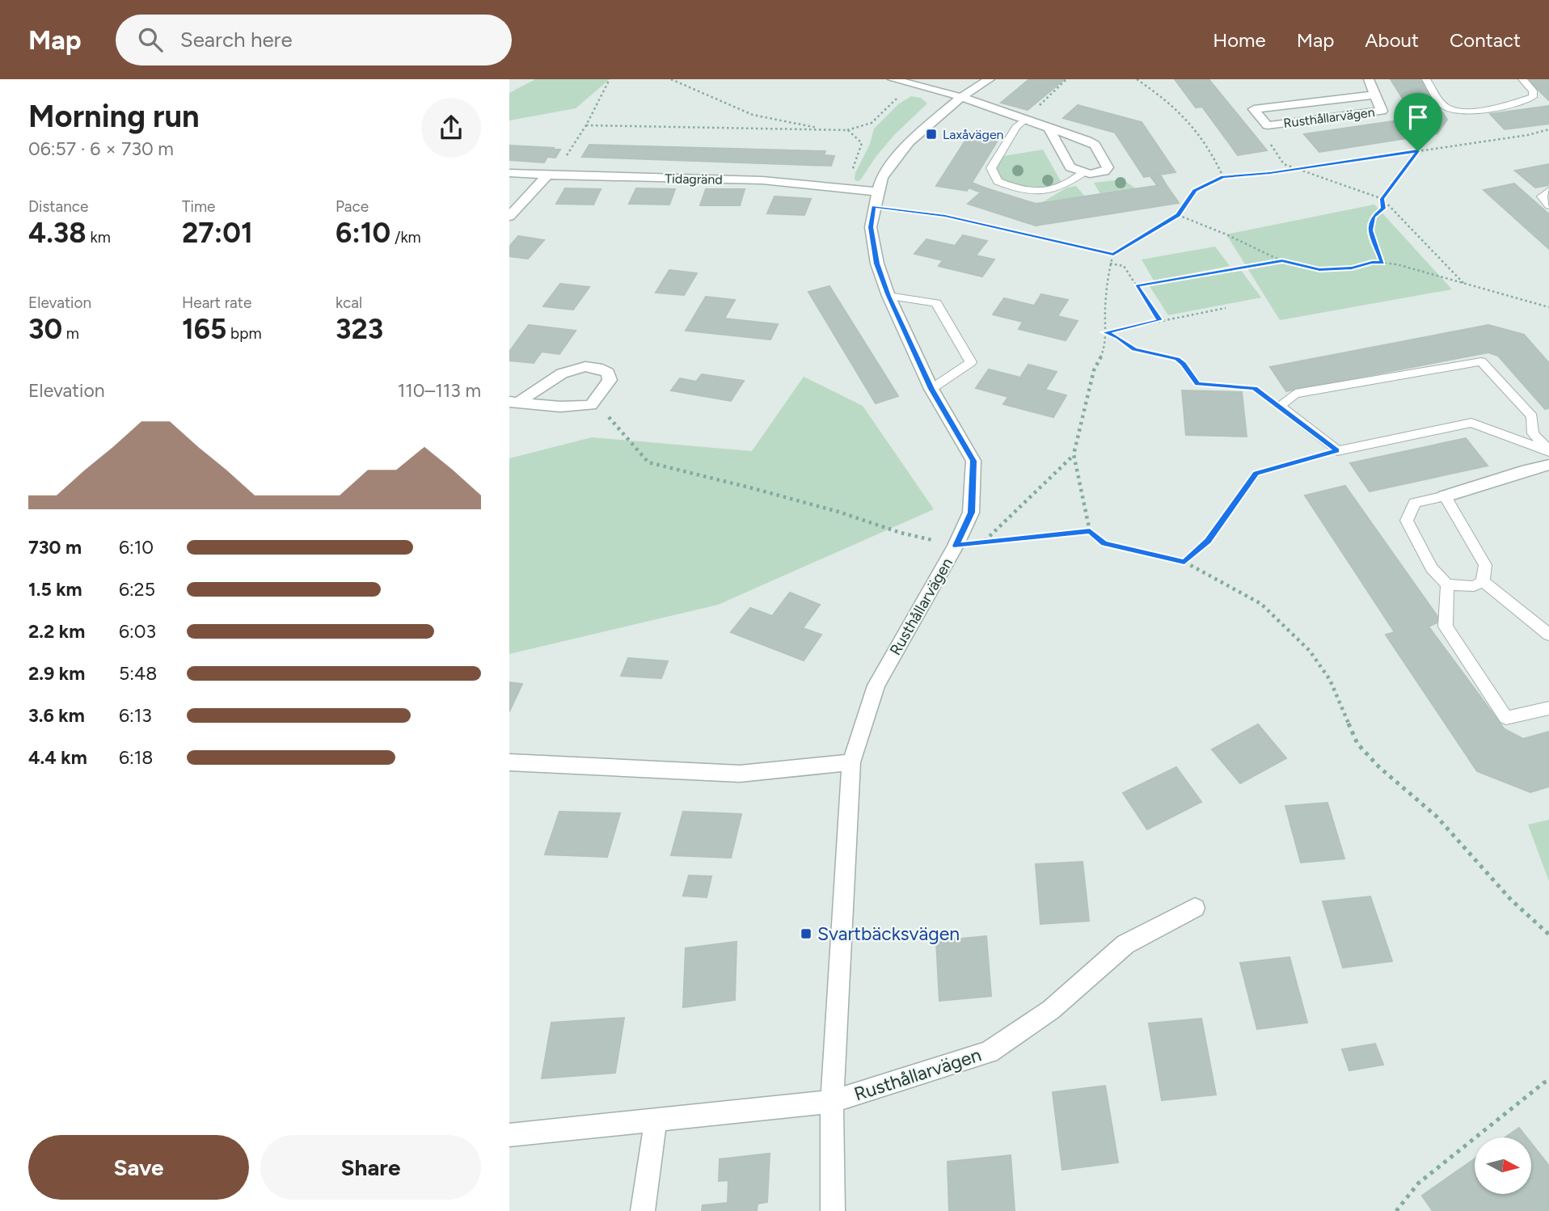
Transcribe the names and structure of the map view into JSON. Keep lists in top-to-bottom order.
{
  "streets": {
    "street": ["Rusthållarvägen", "Tidagränd"]
  },
  "crossings": [
    ["Rusthållarvägen", "Tidagränd"]
  ],
  "places": {
    "transit": ["Laxåvägen", "Svartbäcksvägen"]
  },
  "north": "right",
  "page": {
    "header": "Map",
    "search": "Search here",
    "nav": [
      "Home",
      "Map",
      "About",
      "Contact"
    ],
    "heading": ["Morning run", "06:57 · 6 × 730 m"],
    "stats": [
      ["Distance", "4.38 km"],
      ["Time", "27:01"],
      ["Pace", "6:10 /km"],
      ["Elevation", "30 m"],
      ["Heart rate", "165 bpm"],
      ["kcal", "323"]
    ],
    "chart": ["Elevation", "110–113 m"],
    "list": [
      {
        "name": "730 m",
        "note": "6:10"
      },
      {
        "name": "1.5 km",
        "note": "6:25"
      },
      {
        "name": "2.2 km",
        "note": "6:03"
      },
      {
        "name": "2.9 km",
        "note": "5:48"
      },
      {
        "name": "3.6 km",
        "note": "6:13"
      },
      {
        "name": "4.4 km",
        "note": "6:18"
      }
    ],
    "buttons": ["Save", "Share"]
  }
}
